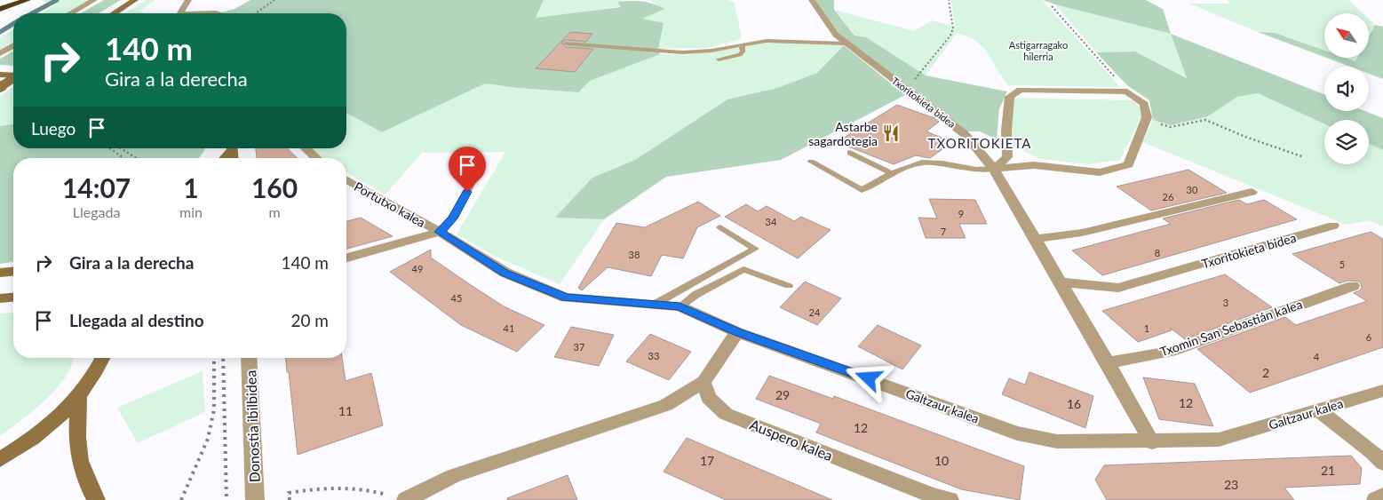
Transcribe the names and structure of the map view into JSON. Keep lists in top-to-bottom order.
{
  "streets": {
    "street": [
      "Txoritokieta bidea",
      "Portutxo kalea",
      "Txomin San Sebastián kalea",
      "Galtzaur kalea",
      "Donostia ibilbidea",
      "Auspero kalea"
    ]
  },
  "crossings": [
    ["Txoritokieta bidea", "Txomin San Sebastián kalea"],
    ["Txoritokieta bidea", "Galtzaur kalea"],
    ["Portutxo kalea", "Galtzaur kalea"]
  ],
  "districts": ["TXORITOKIETA"],
  "parks": ["Astigarragako hilerria"],
  "places": {
    "restaurant": ["Astarbe sagardotegia"]
  },
  "house_numbers": [
    "30",
    "26",
    "9",
    "34",
    "7",
    "8",
    "38",
    "5",
    "49",
    "45",
    "3",
    "24",
    "41",
    "1",
    "6",
    "37",
    "33",
    "4",
    "2",
    "29",
    "12",
    "16",
    "11",
    "12",
    "17",
    "10",
    "21",
    "23"
  ],
  "north": "top left",
  "page": {
    "turn": ["140 m", "Gira a la derecha"],
    "then": "Luego",
    "eta": [
      "14:07",
      "Llegada",
      "1",
      "min",
      "160",
      "m"
    ],
    "list": [
      {
        "name": "Gira a la derecha",
        "value": "140 m"
      },
      {
        "name": "Llegada al destino",
        "value": "20 m"
      }
    ]
  }
}
